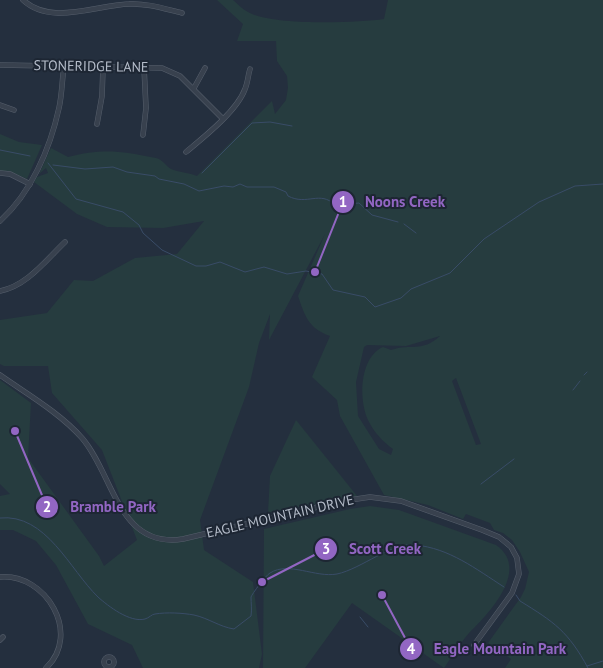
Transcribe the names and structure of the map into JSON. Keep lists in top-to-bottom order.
{
  "streets": {
    "street": ["STONERIDGE LANE", "EAGLE MOUNTAIN DRIVE"]
  },
  "places": [
    "Noons Creek",
    "Bramble Park",
    "Scott Creek",
    "Eagle Mountain Park"
  ]
}
